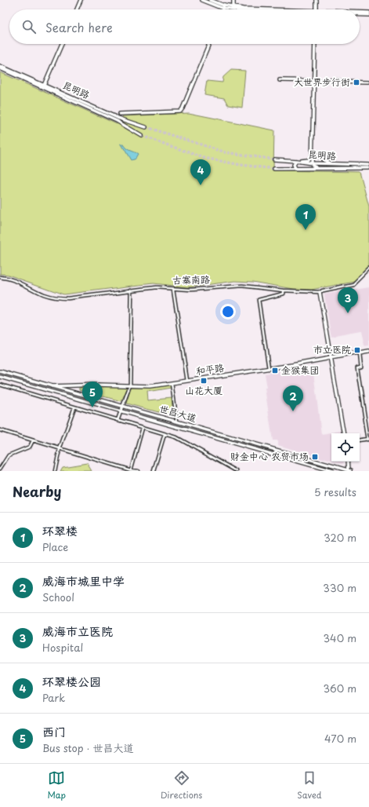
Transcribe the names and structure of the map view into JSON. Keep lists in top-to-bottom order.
{
  "streets": {
    "main road": ["昆明路", "和平路", "世昌大道"],
    "street": ["古寨南路"]
  },
  "crossings": [
    ["和平路", "世昌大道"]
  ],
  "places": {
    "transit": [
      "大世界步行街",
      "市立医院",
      "金猴集团",
      "山花大厦",
      "财金中心 农贸市场"
    ]
  },
  "page": {
    "search": "Search here",
    "pins": [
      "4",
      "1",
      "3",
      "5",
      "2"
    ],
    "heading": ["Nearby", "5 results"],
    "list": [
      {
        "mark": "1",
        "name": "环翠楼",
        "note": "Place",
        "value": "320 m"
      },
      {
        "mark": "2",
        "name": "威海市城里中学",
        "note": "School",
        "value": "330 m"
      },
      {
        "mark": "3",
        "name": "威海市立医院",
        "note": "Hospital",
        "value": "340 m"
      },
      {
        "mark": "4",
        "name": "环翠楼公园",
        "note": "Park",
        "value": "360 m"
      },
      {
        "mark": "5",
        "name": "西门",
        "note": "Bus stop · 世昌大道",
        "value": "470 m"
      }
    ],
    "nav": ["Map", "Directions", "Saved"]
  }
}
